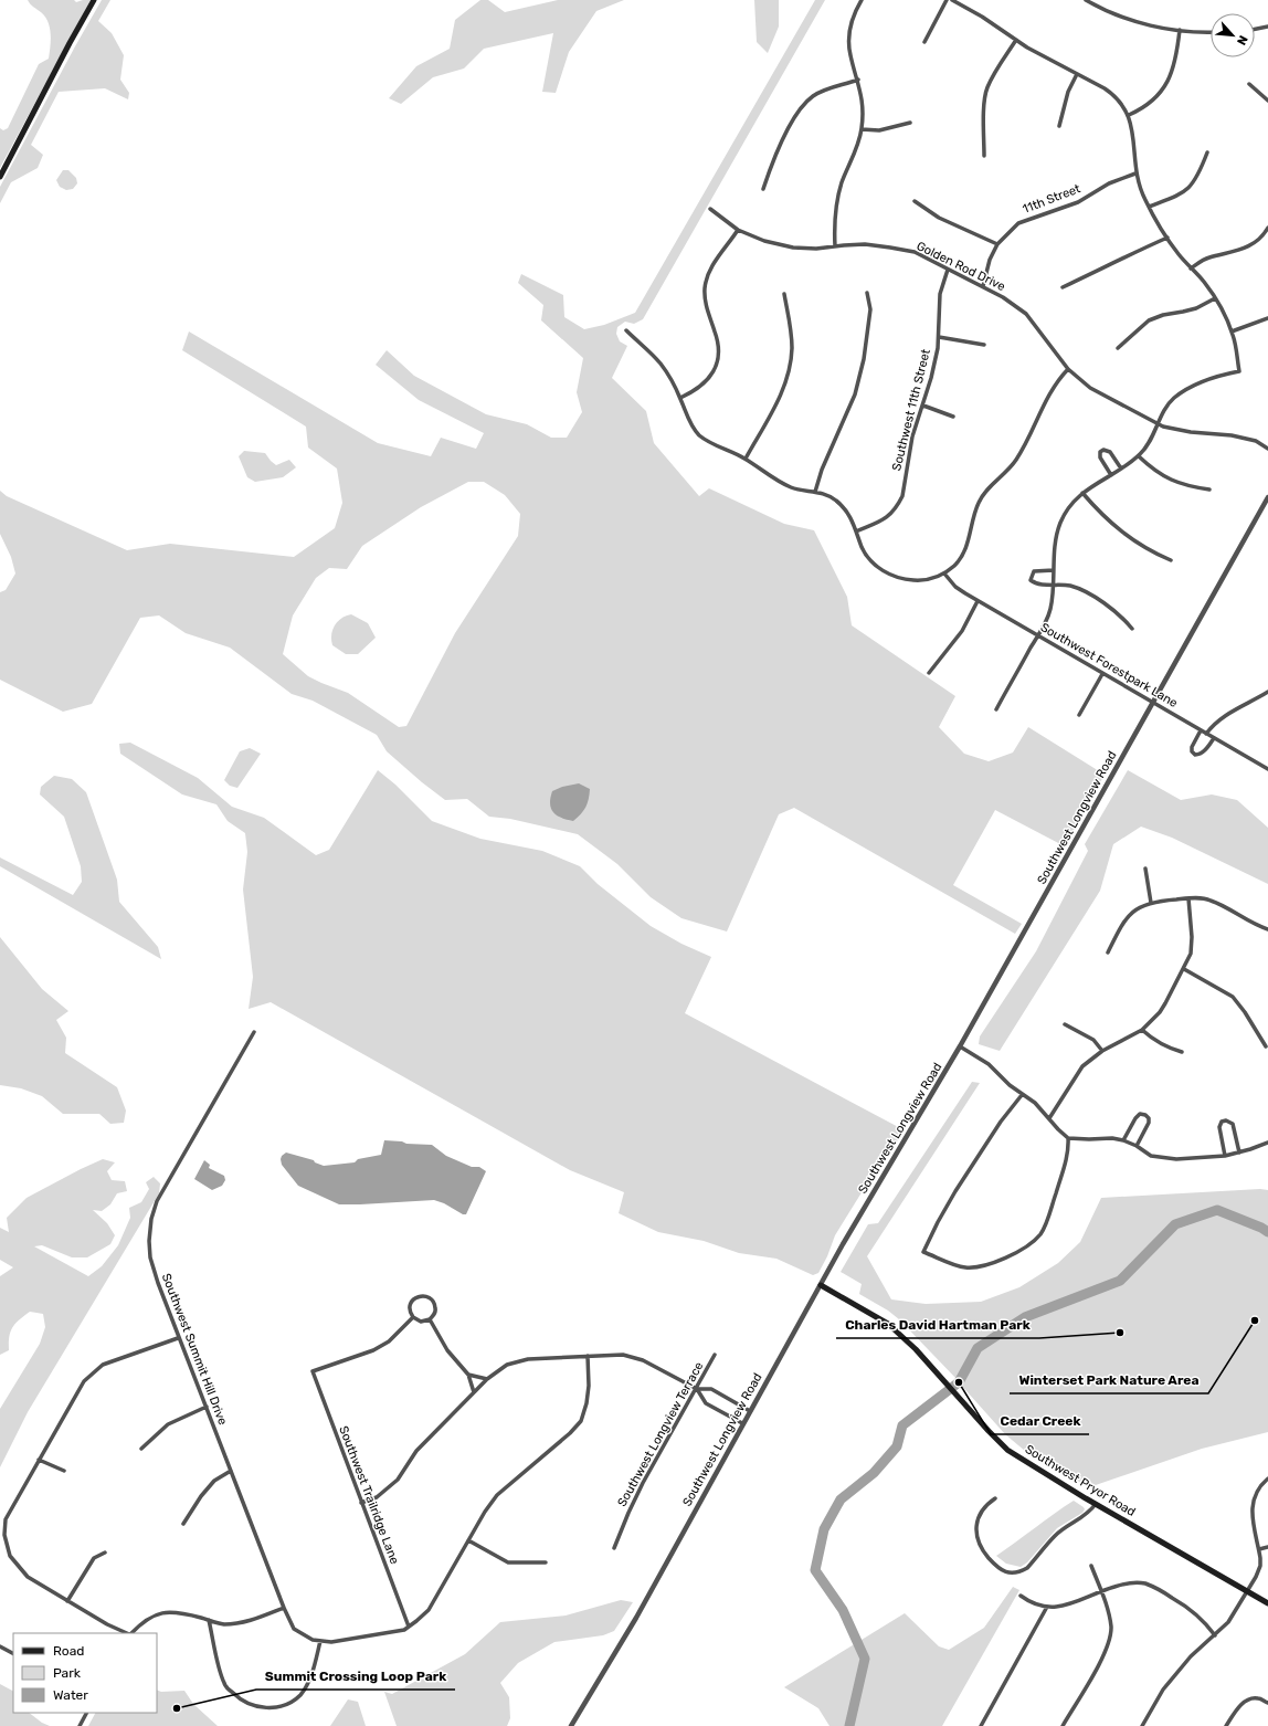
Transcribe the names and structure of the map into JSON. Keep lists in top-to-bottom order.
{
  "streets": {
    "main road": ["Southwest Pryor Road"],
    "street": [
      "11th Street",
      "Golden Rod Drive",
      "Southwest 11th Street",
      "Southwest Forestpark Lane",
      "Southwest Longview Road",
      "Southwest Summit Hill Drive",
      "Southwest Longview Terrace",
      "Southwest Trailridge Lane"
    ]
  },
  "crossings": [
    ["11th Street", "Golden Rod Drive"],
    ["Golden Rod Drive", "Southwest 11th Street"],
    ["Southwest Forestpark Lane", "Southwest Longview Road"],
    ["Southwest Longview Road", "Southwest Pryor Road"]
  ],
  "places": [
    "Winterset Park Nature Area",
    "Charles David Hartman Park",
    "Cedar Creek",
    "Summit Crossing Loop Park"
  ],
  "legend": ["Road", "Park", "Water"],
  "north": "bottom right"
}
